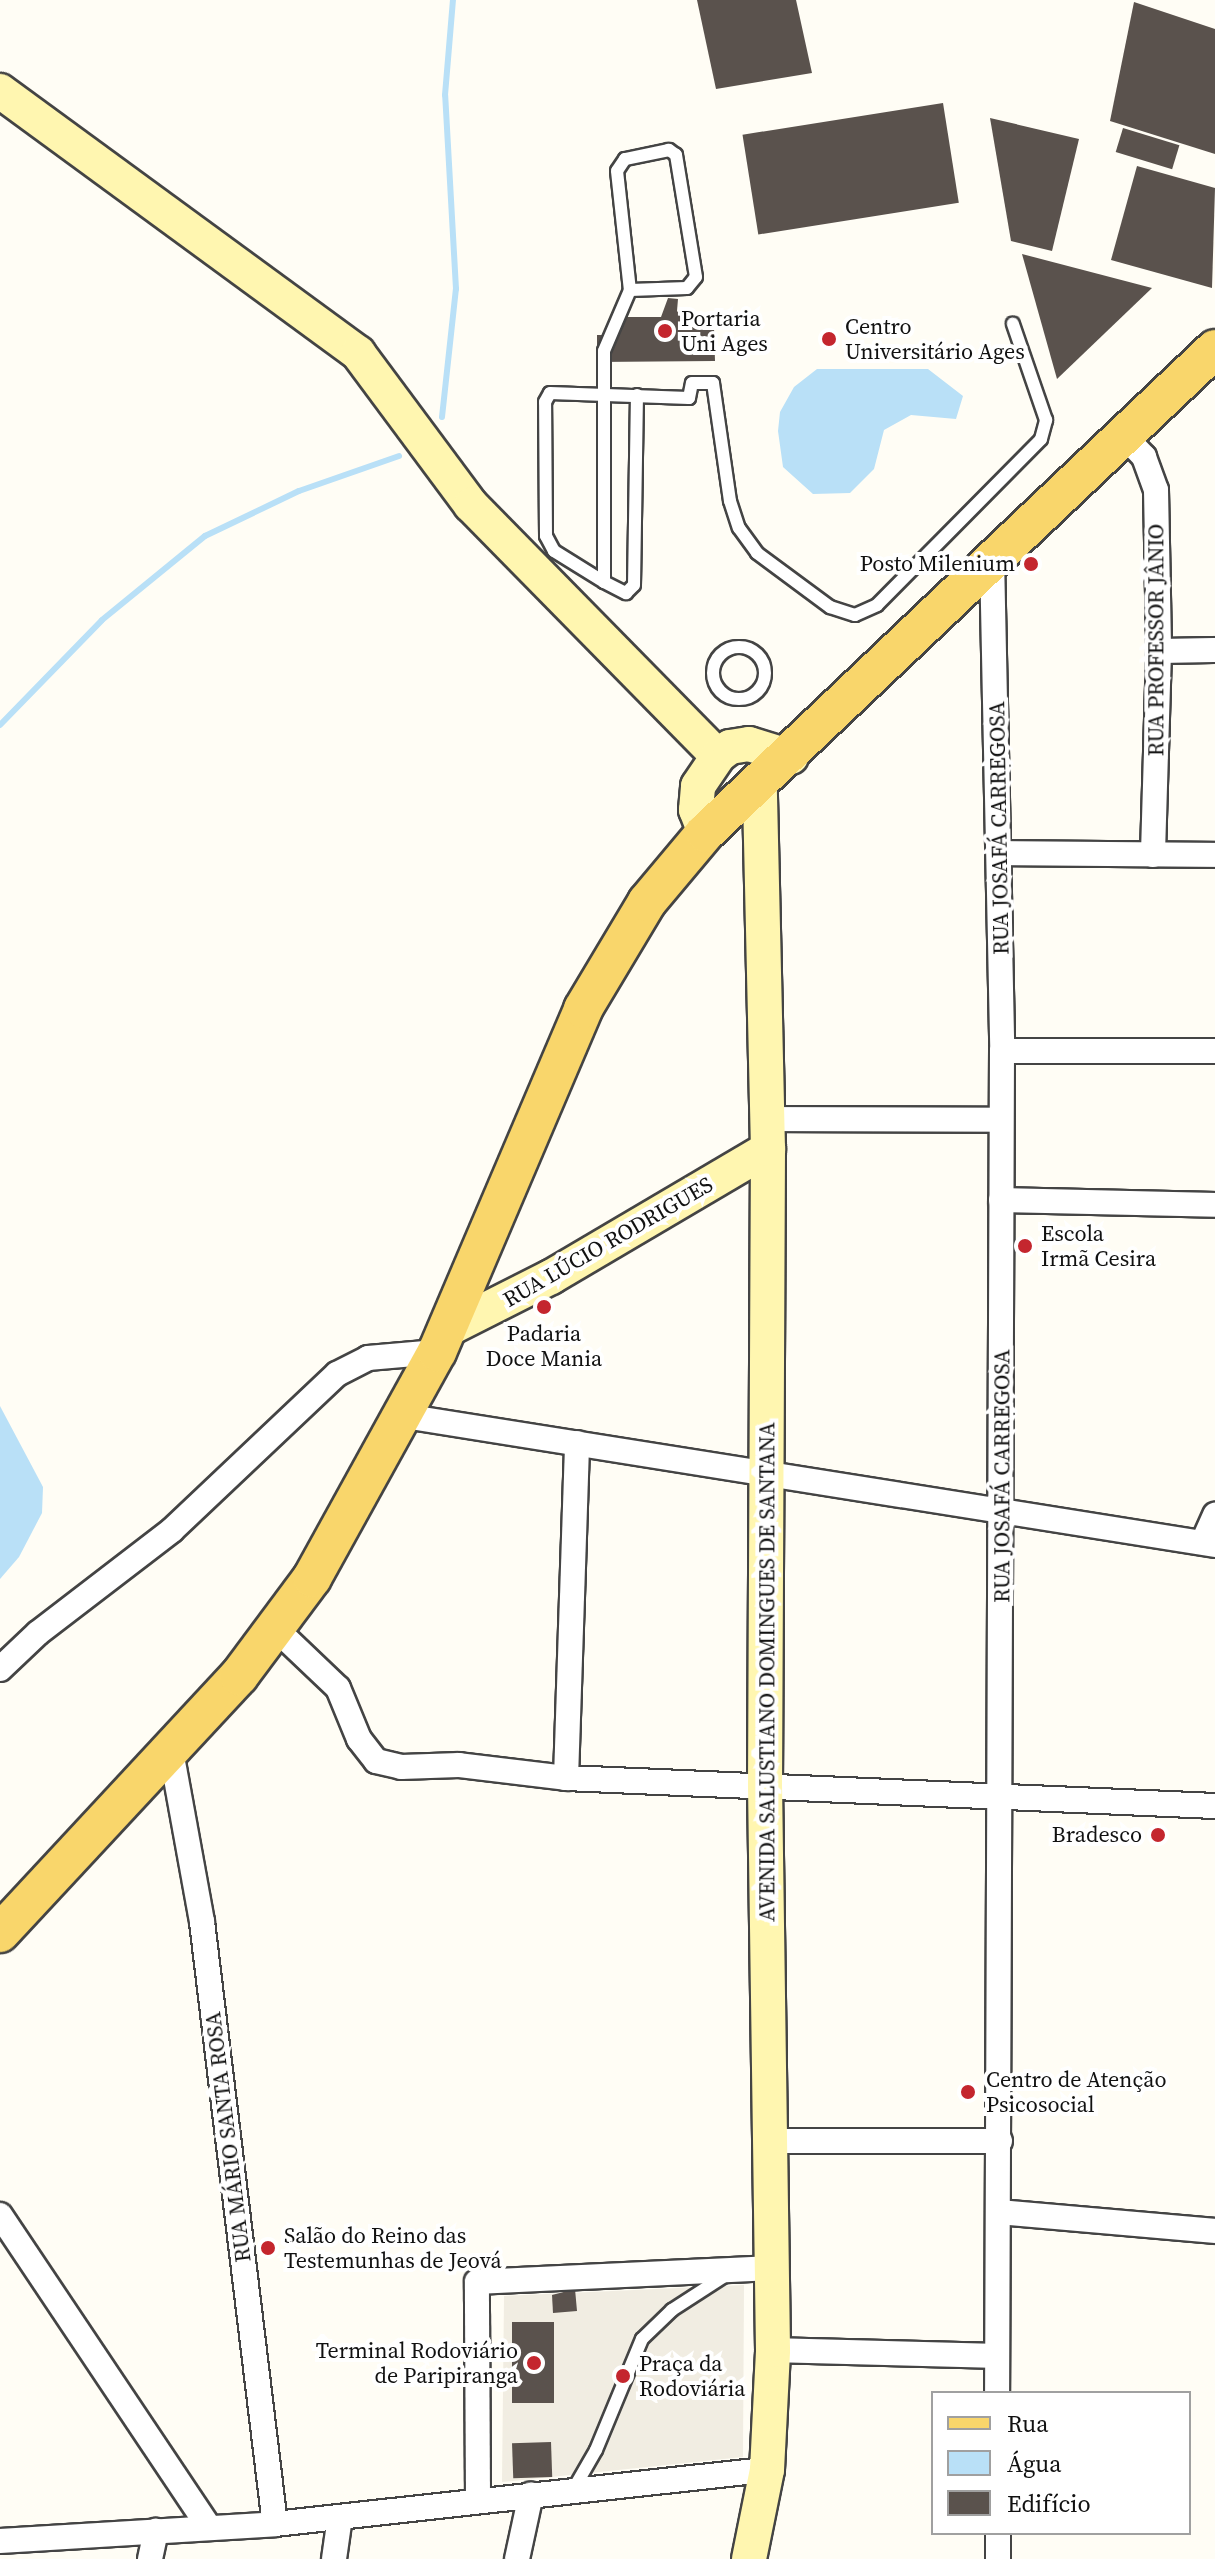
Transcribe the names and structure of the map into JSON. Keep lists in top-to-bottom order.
{
  "streets": {
    "street": [
      "RUA PROFESSOR JÂNIO",
      "RUA JOSAFÁ CARREGOSA",
      "RUA LÚCIO RODRIGUES",
      "AVENIDA SALUSTIANO DOMINGUES DE SANTANA",
      "RUA MÁRIO SANTA ROSA"
    ]
  },
  "crossings": [
    ["RUA LÚCIO RODRIGUES", "AVENIDA SALUSTIANO DOMINGUES DE SANTANA"]
  ],
  "places": [
    "Portaria Uni Ages",
    "Centro Universitário Ages",
    "Posto Milenium",
    "Escola Irmã Cesira",
    "Padaria Doce Mania",
    "Bradesco",
    "Centro de Atenção Psicosocial",
    "Salão do Reino das Testemunhas de Jeová",
    "Terminal Rodoviário de Paripiranga",
    "Praça da Rodoviária"
  ],
  "legend": ["Rua", "Água", "Edifício"]
}
